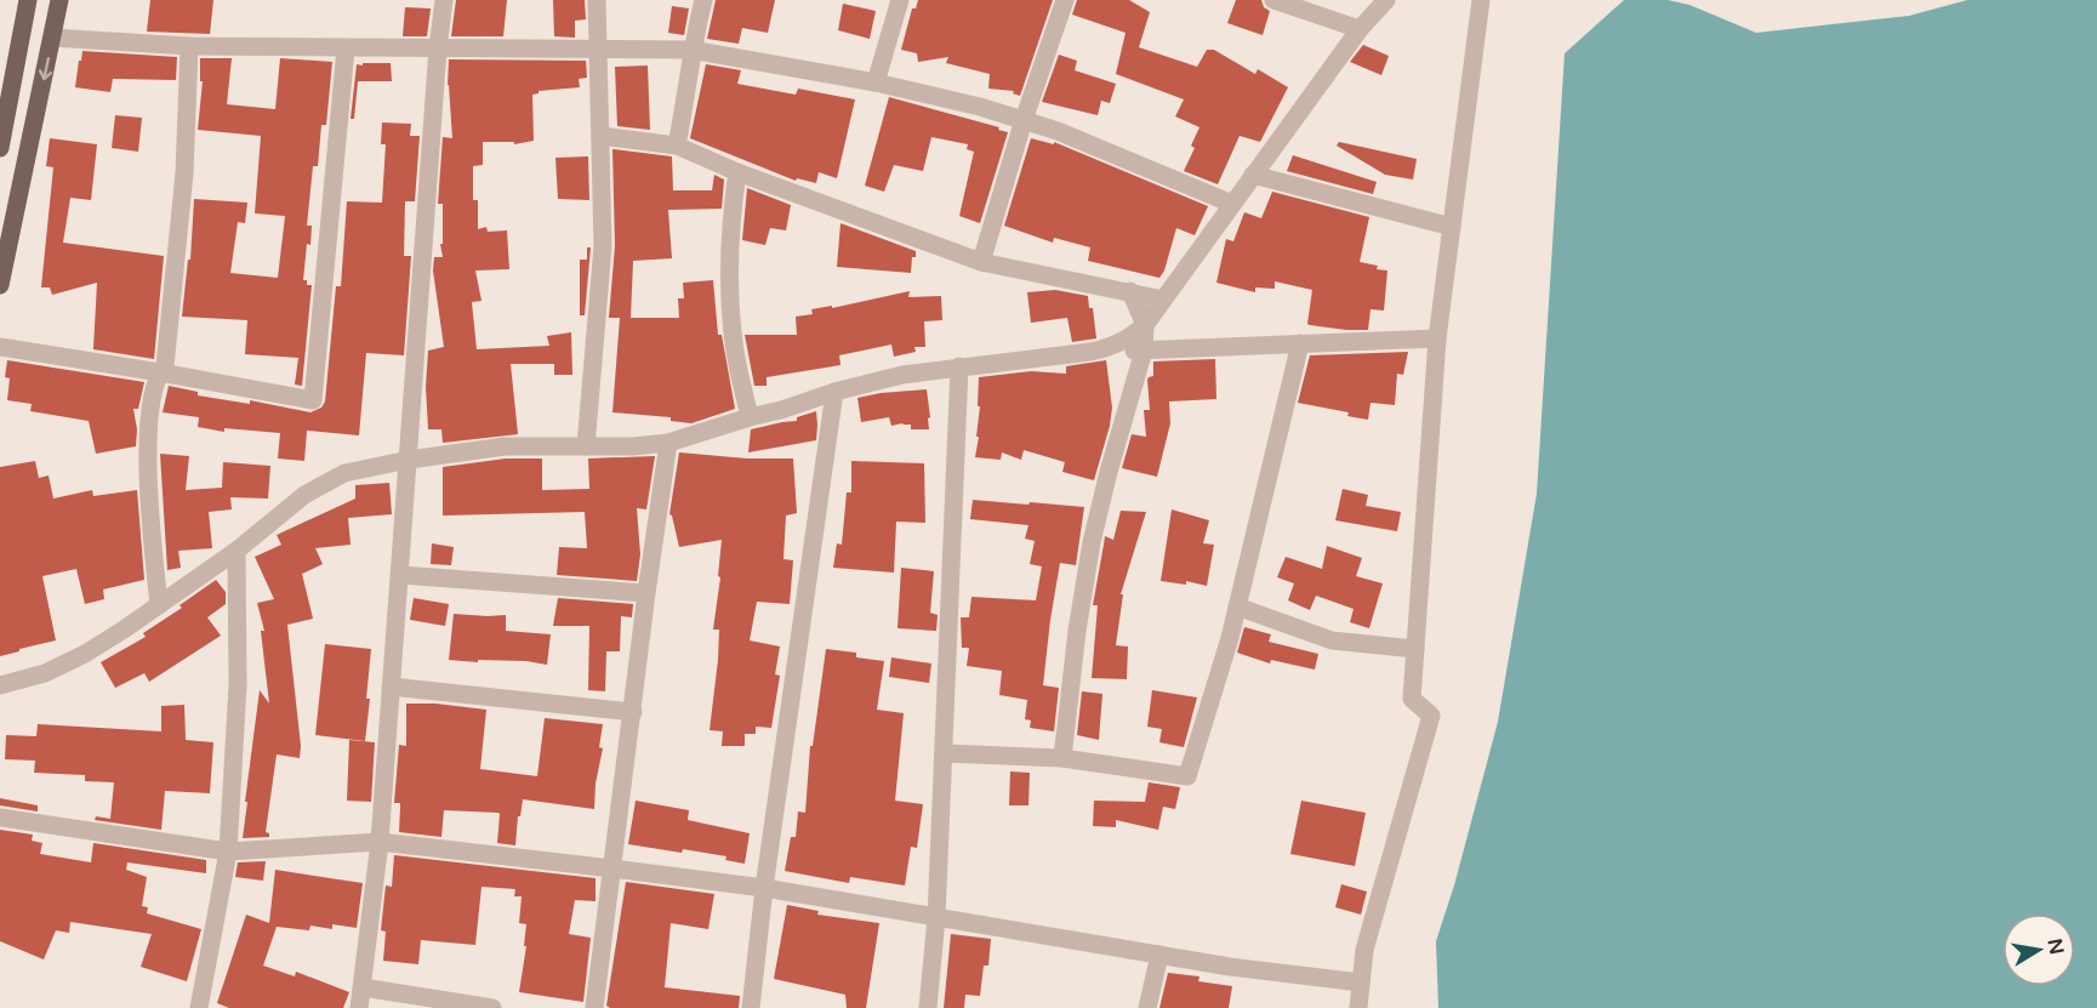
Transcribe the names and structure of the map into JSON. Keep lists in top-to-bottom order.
{
  "north": "right"
}
